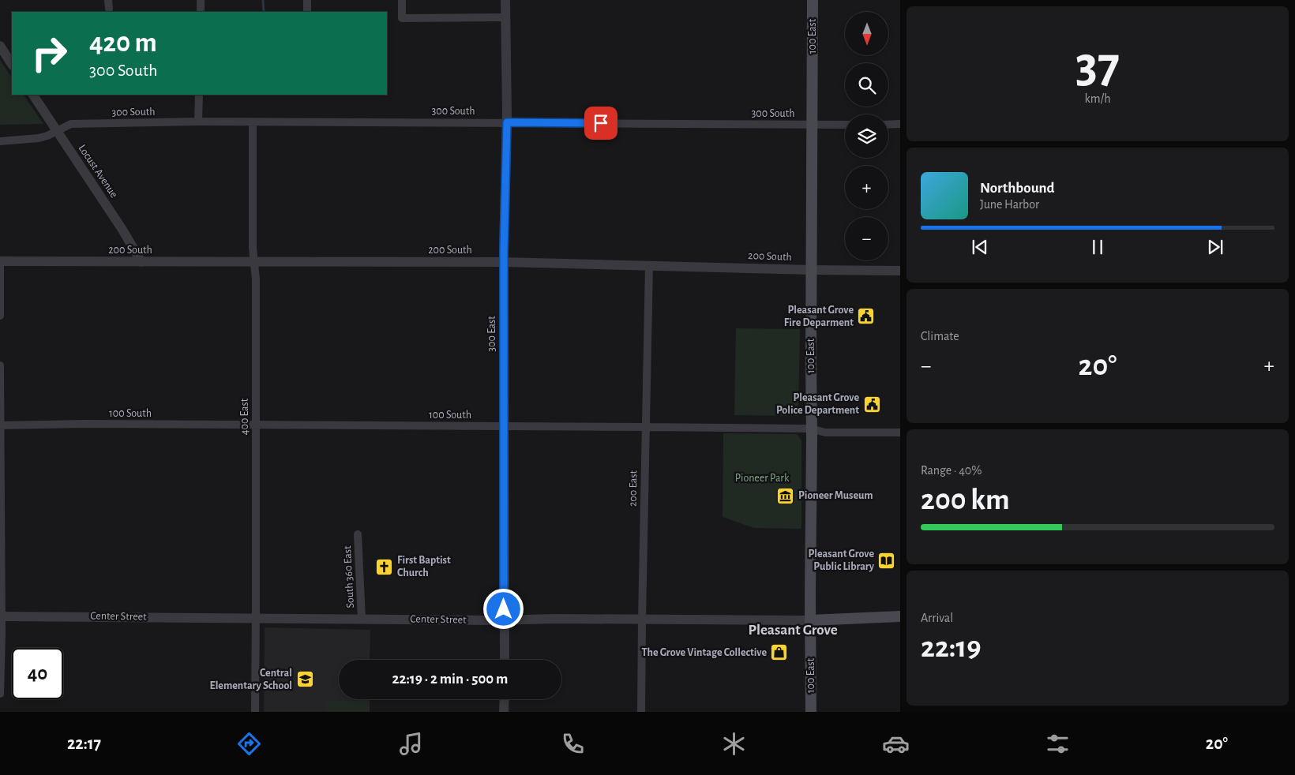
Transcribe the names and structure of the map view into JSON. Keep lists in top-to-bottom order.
{
  "streets": {
    "main road": ["100 East", "Center Street"],
    "street": [
      "300 South",
      "Locust Avenue",
      "200 South",
      "300 East",
      "100 South",
      "400 East",
      "200 East",
      "South 360 East"
    ]
  },
  "crossings": [
    ["100 East", "300 South"],
    ["100 East", "200 South"],
    ["100 East", "100 South"],
    ["100 East", "Center Street"],
    ["300 South", "Locust Avenue"],
    ["300 South", "300 East"],
    ["300 South", "400 East"],
    ["Locust Avenue", "200 South"],
    ["200 South", "300 East"],
    ["200 South", "400 East"],
    ["200 South", "200 East"],
    ["300 East", "100 South"],
    ["300 East", "Center Street"],
    ["100 South", "400 East"],
    ["100 South", "200 East"],
    ["400 East", "Center Street"],
    ["200 East", "Center Street"],
    ["South 360 East", "Center Street"]
  ],
  "districts": ["Pleasant Grove"],
  "parks": ["Pioneer Park"],
  "places": {
    "public building": ["Pleasant Grove Fire Deparment", "Pleasant Grove Police Department"],
    "museum": ["Pioneer Museum"],
    "library": ["Pleasant Grove Public Library"],
    "church": ["First Baptist Church"],
    "shop": ["The Grove Vintage Collective"],
    "school or university": ["Central Elementary School"]
  },
  "north": "bottom",
  "page": {
    "tile": [
      ["37", "km/h"],
      "Climate",
      ["Range · 40%", "200 km"],
      ["Arrival", "22:19"]
    ],
    "map_buttons": ["+", "−"],
    "turn": ["420 m", "300 South"],
    "song": ["Northbound", "June Harbor"],
    "heat": ["−", "20°", "+"],
    "limit": "40",
    "trip": "22:19 · 2 min · 500 m",
    "tabs": ["22:17", "20°"]
  }
}
